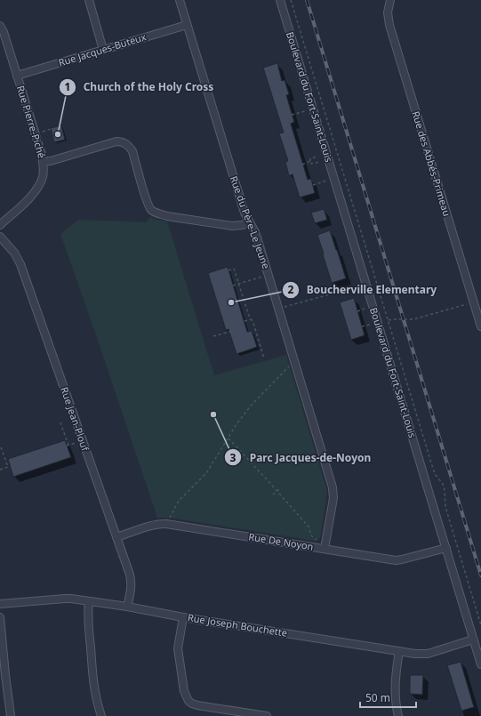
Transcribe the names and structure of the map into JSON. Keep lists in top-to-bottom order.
{
  "streets": {
    "street": [
      "Rue Jacques-Buteux",
      "Boulevard du Fort-Saint-Louis",
      "Rue Pierre-Piché",
      "Rue des Abbés-Primeau",
      "Rue du Père-Le Jeune",
      "Rue Jean-Plouf",
      "Rue De Noyon",
      "Rue Joseph Bouchette"
    ]
  },
  "crossings": [
    ["Rue Jacques-Buteux", "Rue Pierre-Piché"],
    ["Rue Jacques-Buteux", "Rue du Père-Le Jeune"],
    ["Boulevard du Fort-Saint-Louis", "Rue De Noyon"],
    ["Boulevard du Fort-Saint-Louis", "Rue Joseph Bouchette"],
    ["Rue du Père-Le Jeune", "Rue De Noyon"],
    ["Rue Jean-Plouf", "Rue De Noyon"],
    ["Rue Jean-Plouf", "Rue Joseph Bouchette"]
  ],
  "places": ["Church of the Holy Cross", "Boucherville Elementary", "Parc Jacques-de-Noyon"],
  "scale_bar": "50 m"
}
